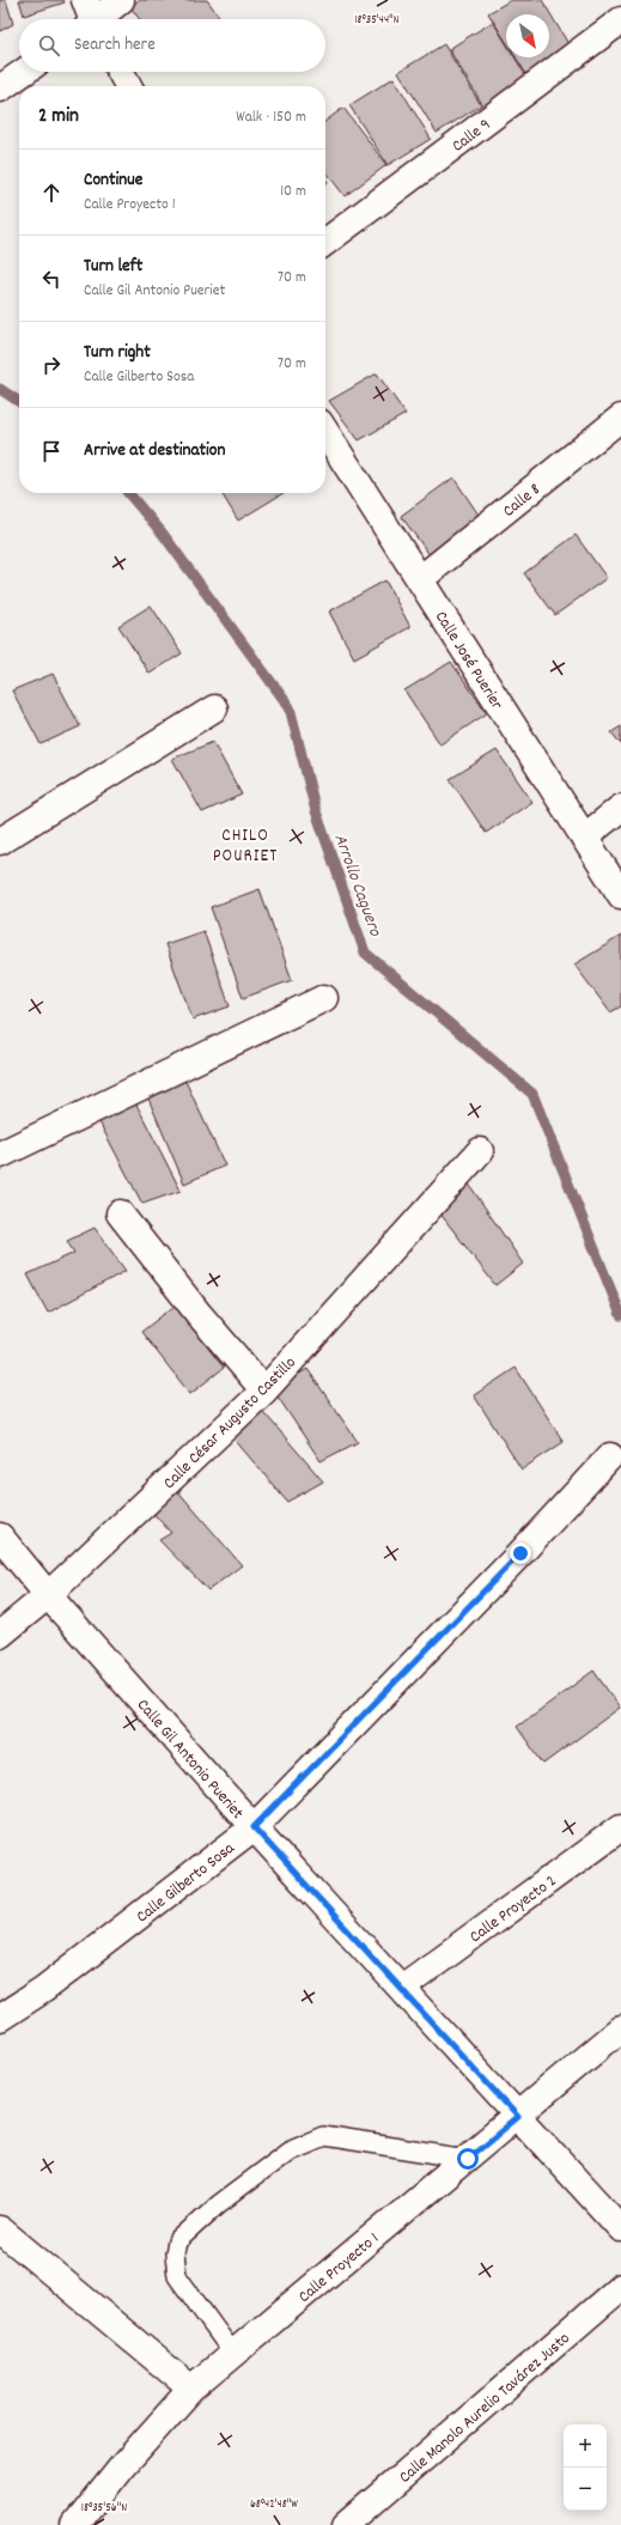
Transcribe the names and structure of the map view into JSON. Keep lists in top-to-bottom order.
{
  "streets": {
    "street": [
      "Calle 9",
      "Calle 8",
      "Calle José Puerier",
      "Calle César Augusto Castillo",
      "Calle Gil Antonio Pueriet",
      "Calle Gilberto Sosa",
      "Calle Proyecto 2",
      "Calle Proyecto 1",
      "Calle Manolo Aurelio Tavárez Justo"
    ]
  },
  "crossings": [
    ["Calle 8", "Calle José Puerier"],
    ["Calle César Augusto Castillo", "Calle Gil Antonio Pueriet"],
    ["Calle Gil Antonio Pueriet", "Calle Gilberto Sosa"],
    ["Calle Gil Antonio Pueriet", "Calle Proyecto 2"],
    ["Calle Gil Antonio Pueriet", "Calle Proyecto 1"]
  ],
  "districts": ["CHILO POURIET"],
  "water": ["Arrollo Caguero"],
  "north": "bottom right",
  "page": {
    "search": "Search here",
    "heading": ["2 min", "Walk · 150 m"],
    "list": [
      ["Continue", "Calle Proyecto 1", "10 m"],
      ["Turn left", "Calle Gil Antonio Pueriet", "70 m"],
      ["Turn right", "Calle Gilberto Sosa", "70 m"],
      "Arrive at destination"
    ],
    "map_buttons": ["+", "−"]
  },
  "coordinates": ["18°35'44\"N", "68°42'48\"W", "18°35'56\"N"]
}
